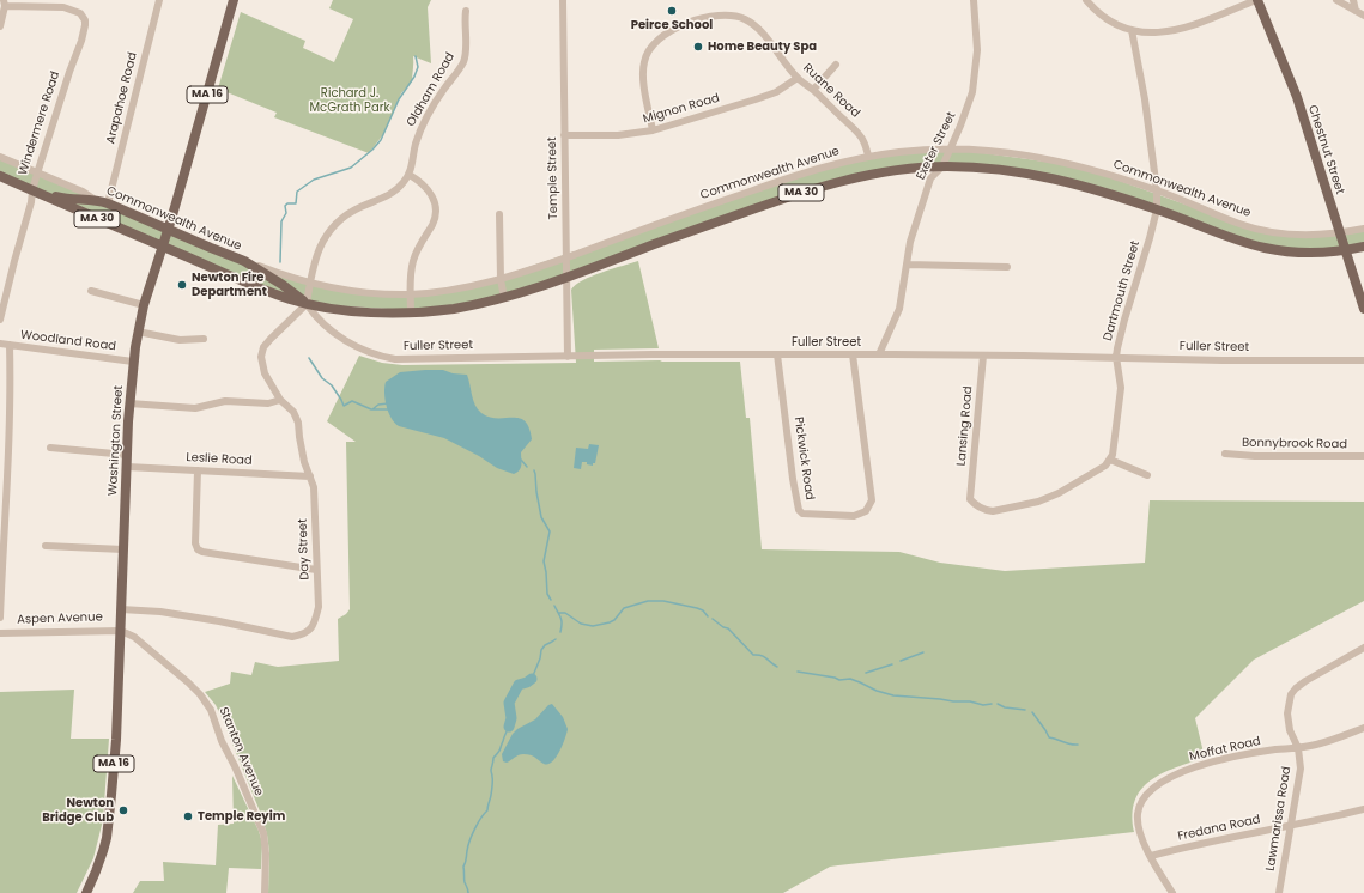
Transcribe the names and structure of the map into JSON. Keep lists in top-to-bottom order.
{
  "streets": {
    "main road": [
      "MA 16",
      "Chestnut Street",
      "Commonwealth Avenue",
      "MA 30",
      "Washington Street"
    ],
    "street": [
      "Oldham Road",
      "Ruane Road",
      "Arapahoe Road",
      "Mignon Road",
      "Windermere Road",
      "Exeter Street",
      "Temple Street",
      "Dartmouth Street",
      "Woodland Road",
      "Fuller Street",
      "Lansing Road",
      "Bonnybrook Road",
      "Pickwick Road",
      "Leslie Road",
      "Day Street",
      "Aspen Avenue",
      "Moffat Road",
      "Stanton Avenue",
      "Lawmarissa Road",
      "Fredana Road"
    ]
  },
  "crossings": [
    ["Ruane Road", "Mignon Road"],
    ["Ruane Road", "Commonwealth Avenue"],
    ["Arapahoe Road", "Commonwealth Avenue"],
    ["Mignon Road", "Temple Street"],
    ["Windermere Road", "Commonwealth Avenue"],
    ["Exeter Street", "Commonwealth Avenue"],
    ["Exeter Street", "Fuller Street"],
    ["Chestnut Street", "Commonwealth Avenue"],
    ["Commonwealth Avenue", "Temple Street"],
    ["Commonwealth Avenue", "Dartmouth Street"],
    ["Commonwealth Avenue", "Fuller Street"],
    ["Commonwealth Avenue", "Washington Street"],
    ["Commonwealth Avenue", "Day Street"],
    ["Temple Street", "Fuller Street"],
    ["Dartmouth Street", "Fuller Street"],
    ["Dartmouth Street", "Lansing Road"],
    ["Woodland Road", "Washington Street"],
    ["Fuller Street", "Lansing Road"],
    ["Fuller Street", "Pickwick Road"],
    ["Fuller Street", "Day Street"],
    ["Washington Street", "Leslie Road"],
    ["Washington Street", "Day Street"],
    ["Washington Street", "Aspen Avenue"],
    ["Washington Street", "Stanton Avenue"],
    ["Leslie Road", "Day Street"],
    ["Aspen Avenue", "Stanton Avenue"],
    ["Moffat Road", "Lawmarissa Road"],
    ["Moffat Road", "Fredana Road"],
    ["Lawmarissa Road", "Fredana Road"]
  ],
  "parks": ["Richard J. McGrath Park"],
  "places": [
    "Peirce School",
    "Home Beauty Spa",
    "Newton Fire Department",
    "Newton Bridge Club",
    "Temple Reyim"
  ]
}
